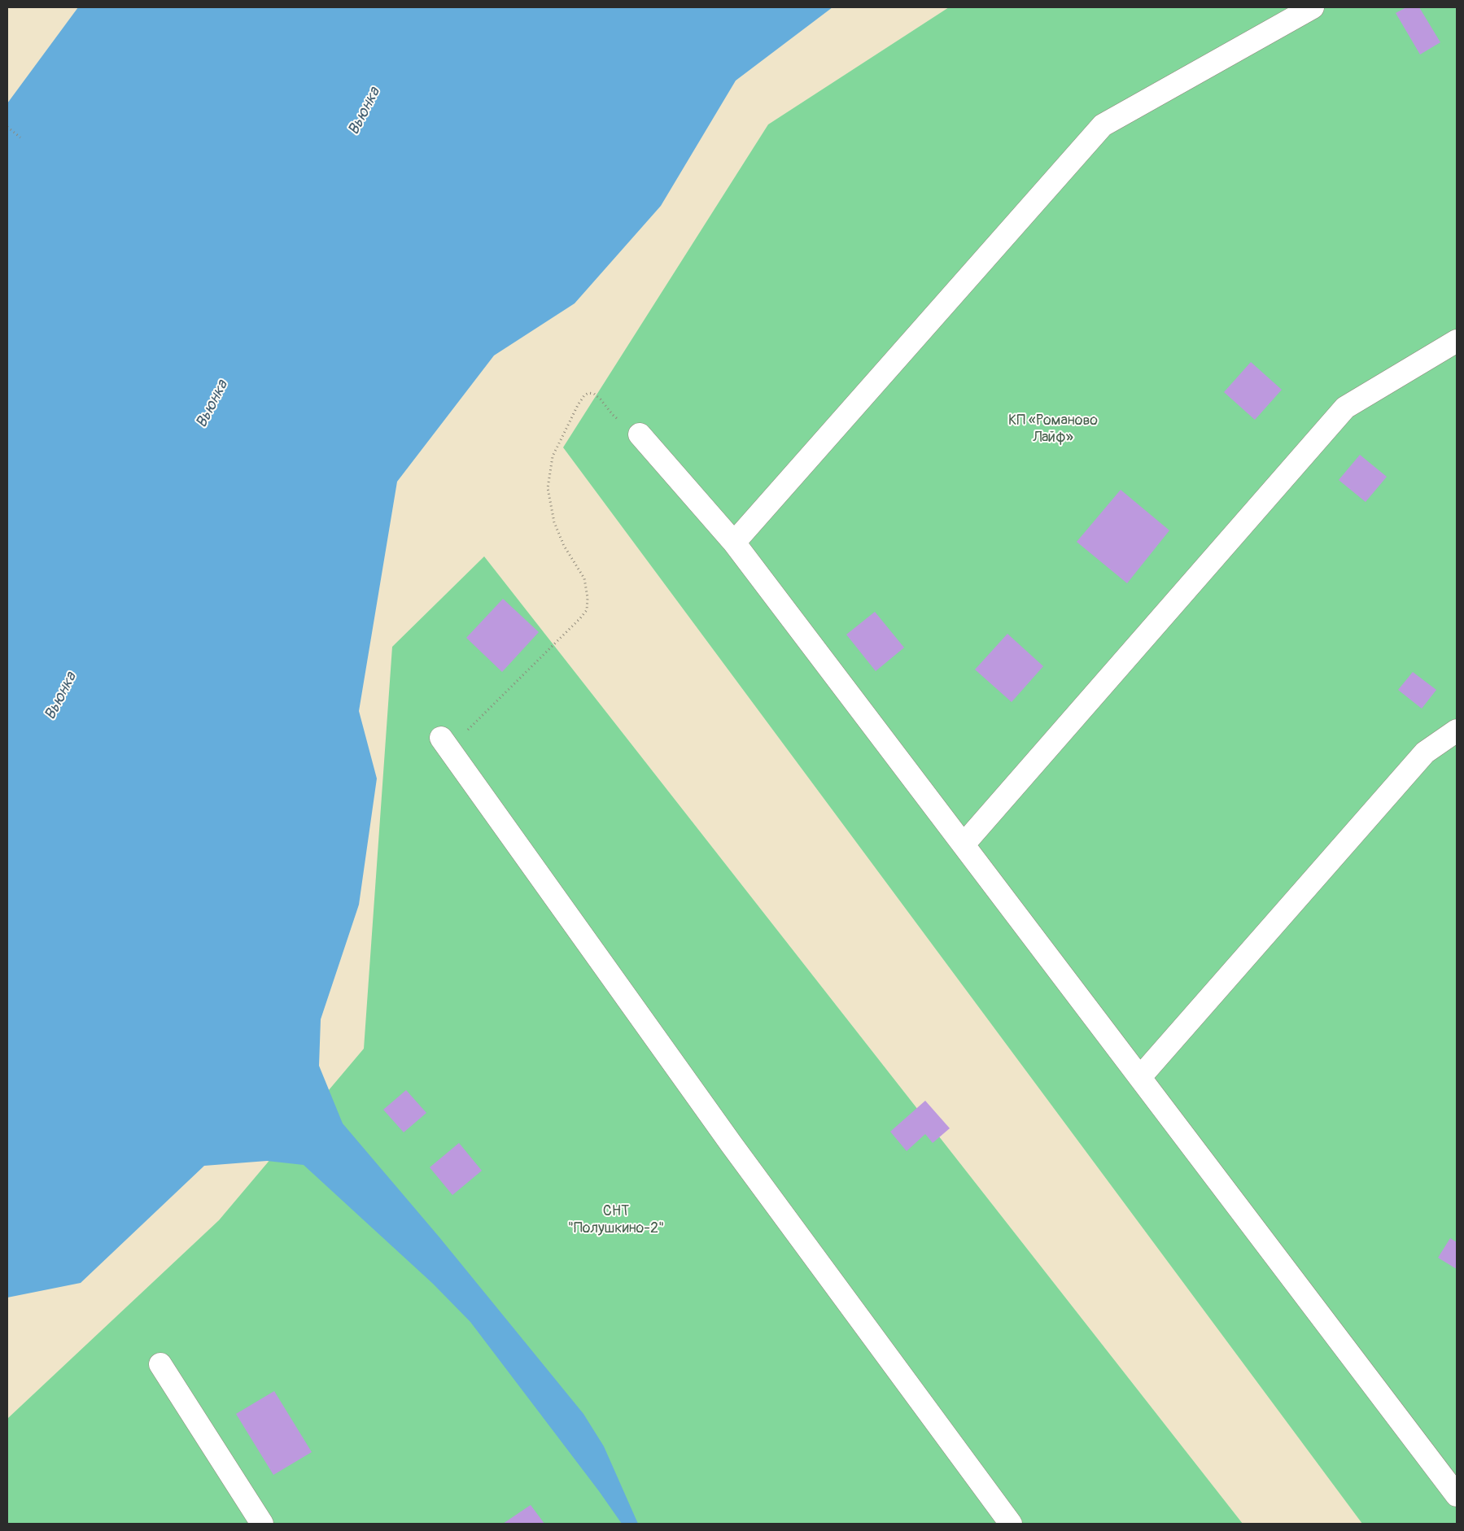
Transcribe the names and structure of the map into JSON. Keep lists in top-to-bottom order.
{
  "water": ["Вьюнка"],
  "parks": ["КП «Романово Лайф»", "СНТ \"Полушкино-2\""]
}
